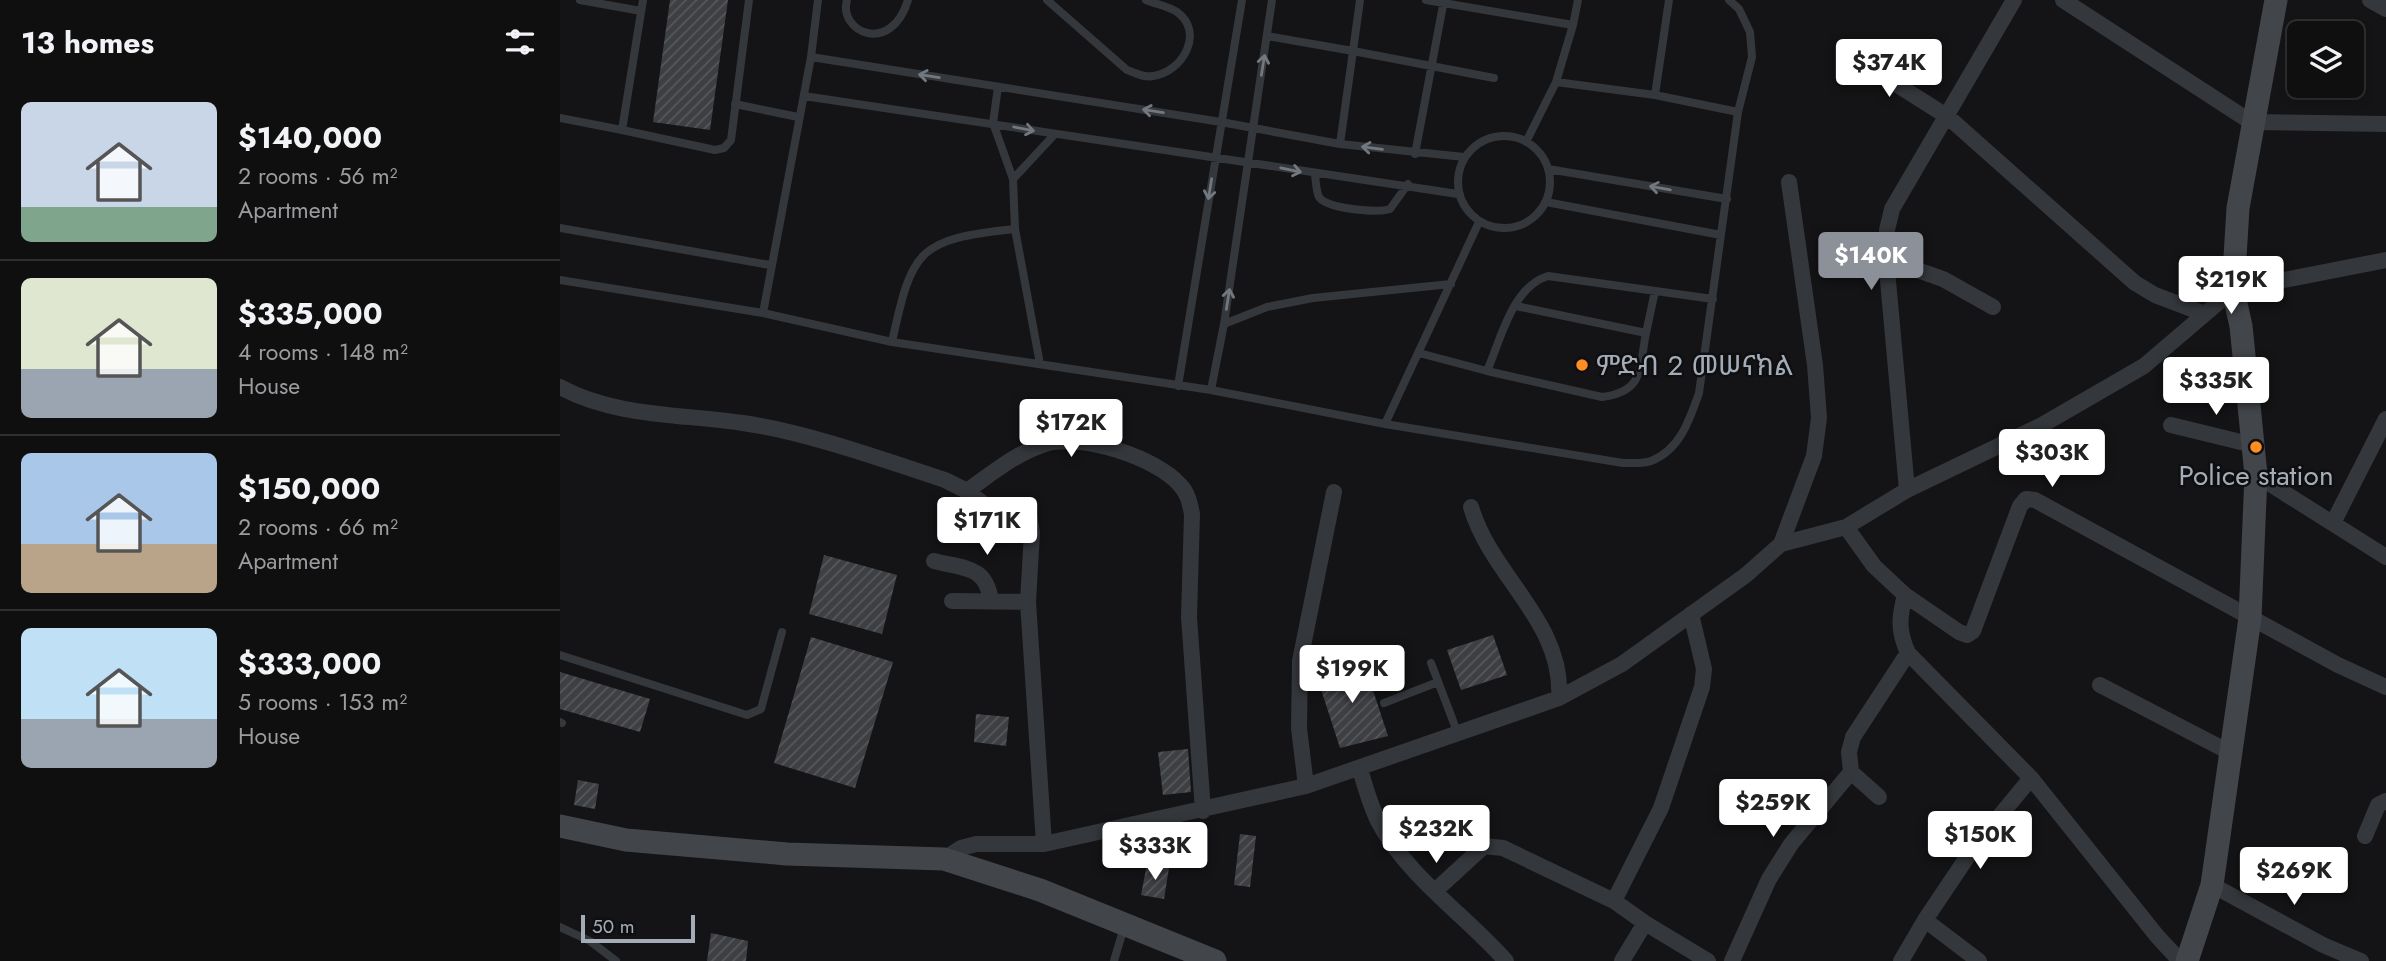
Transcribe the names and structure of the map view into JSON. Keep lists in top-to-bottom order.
{
  "places": ["ምድብ 2 መሠናክል", "Police station"],
  "scale_bar": "50 m",
  "page": {
    "heading": "13 homes",
    "price": [
      "$374K",
      "$140K",
      "$219K",
      "$335K",
      "$172K",
      "$303K",
      "$171K",
      "$199K",
      "$259K",
      "$232K",
      "$150K",
      "$333K",
      "$269K"
    ],
    "list": [
      {
        "name": "$140,000",
        "note": "2 rooms · 56 m² · Apartment"
      },
      {
        "name": "$335,000",
        "note": "4 rooms · 148 m² · House"
      },
      {
        "name": "$150,000",
        "note": "2 rooms · 66 m² · Apartment"
      },
      {
        "name": "$333,000",
        "note": "5 rooms · 153 m² · House"
      }
    ],
    "scale": "50 m"
  }
}
